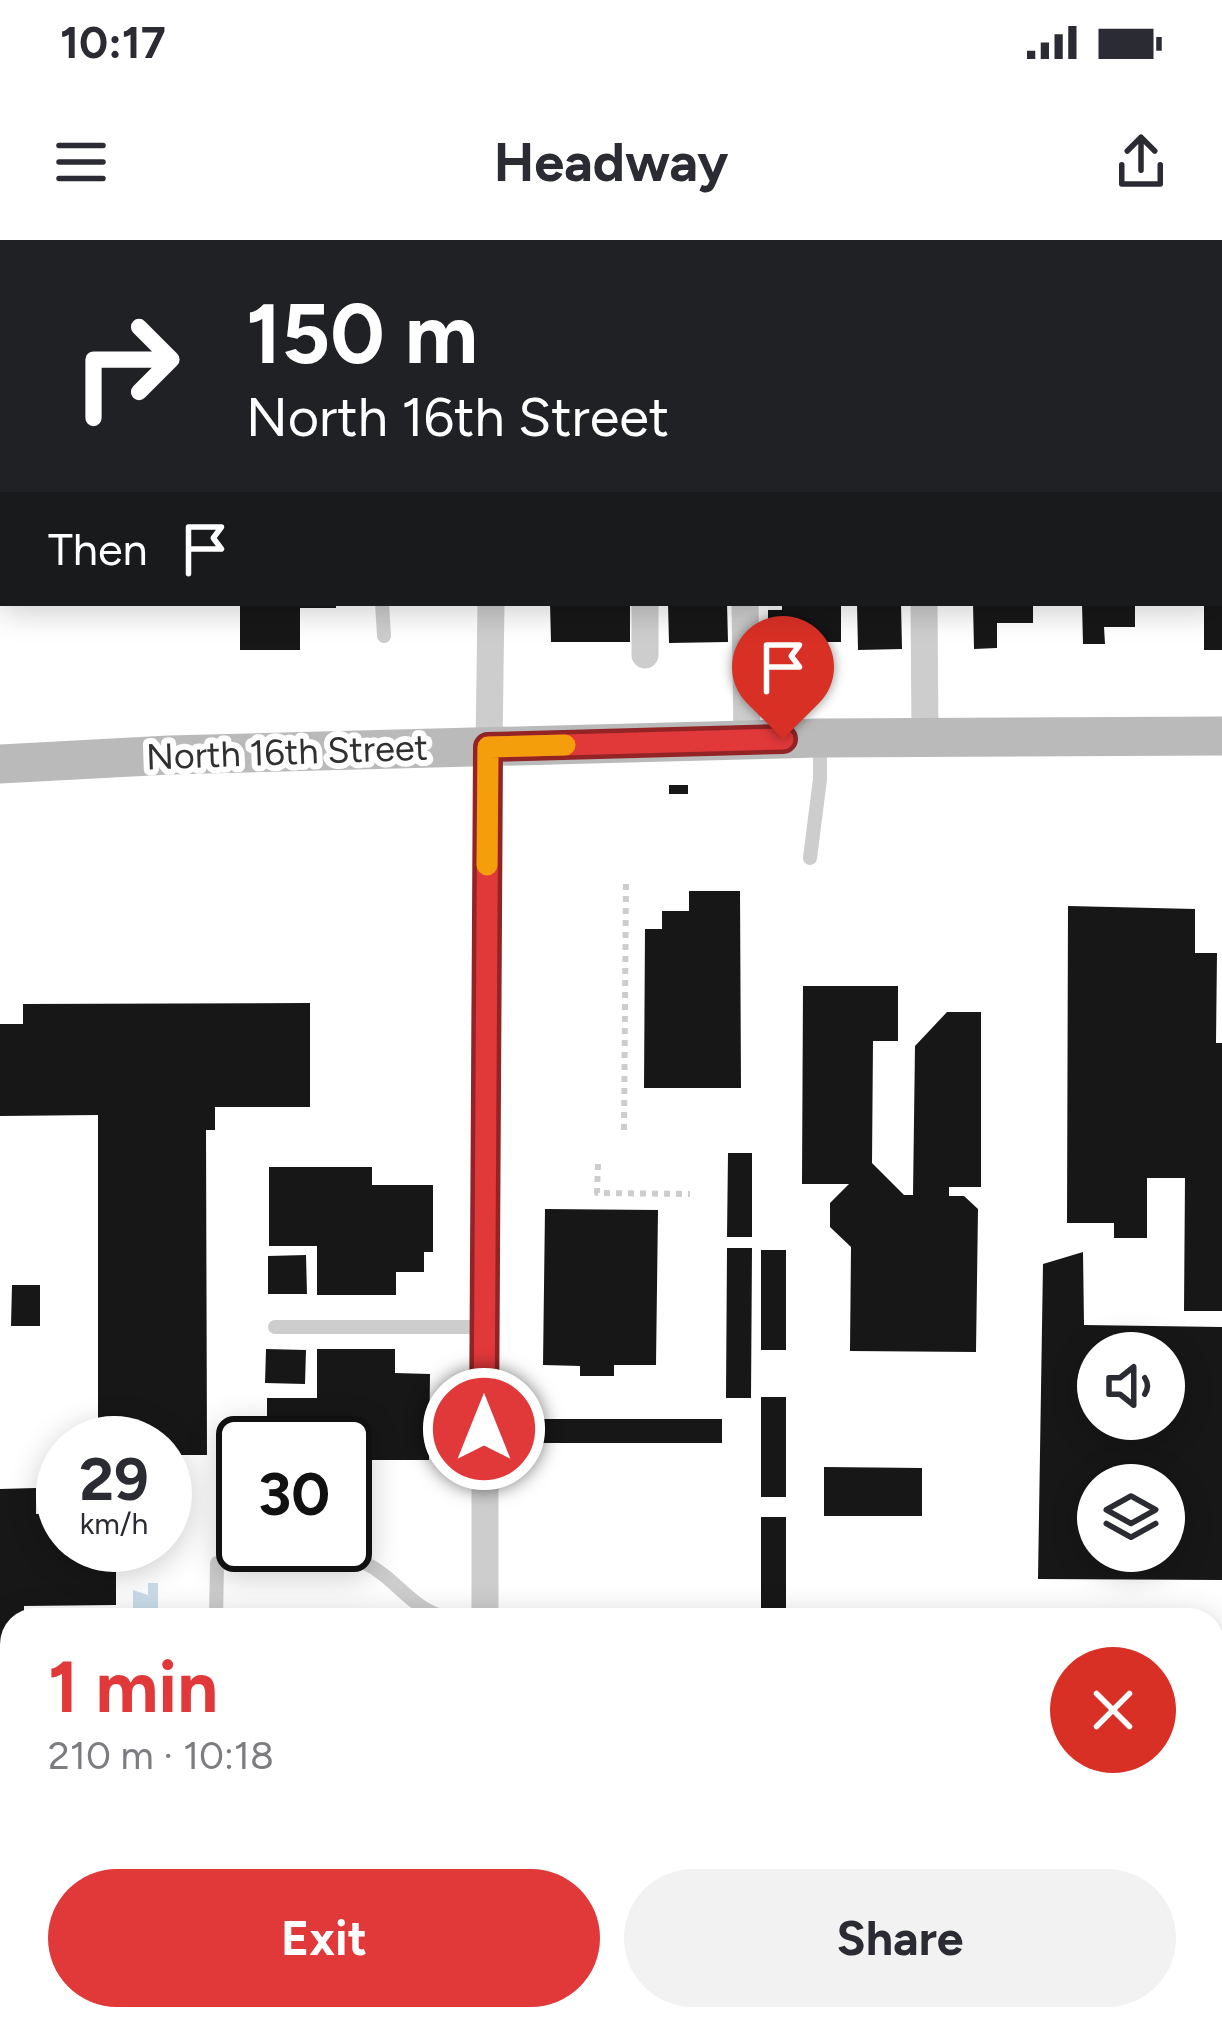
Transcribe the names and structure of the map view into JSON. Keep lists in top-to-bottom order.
{
  "streets": {
    "main road": ["North 16th Street"]
  },
  "page": {
    "status": "10:17",
    "header": "Headway",
    "turn": ["150 m", "North 16th Street"],
    "then": "Then",
    "speed": "29 km/h",
    "limit": "30",
    "heading": ["1 min", "210 m · 10:18"],
    "buttons": ["Exit", "Share"]
  }
}
